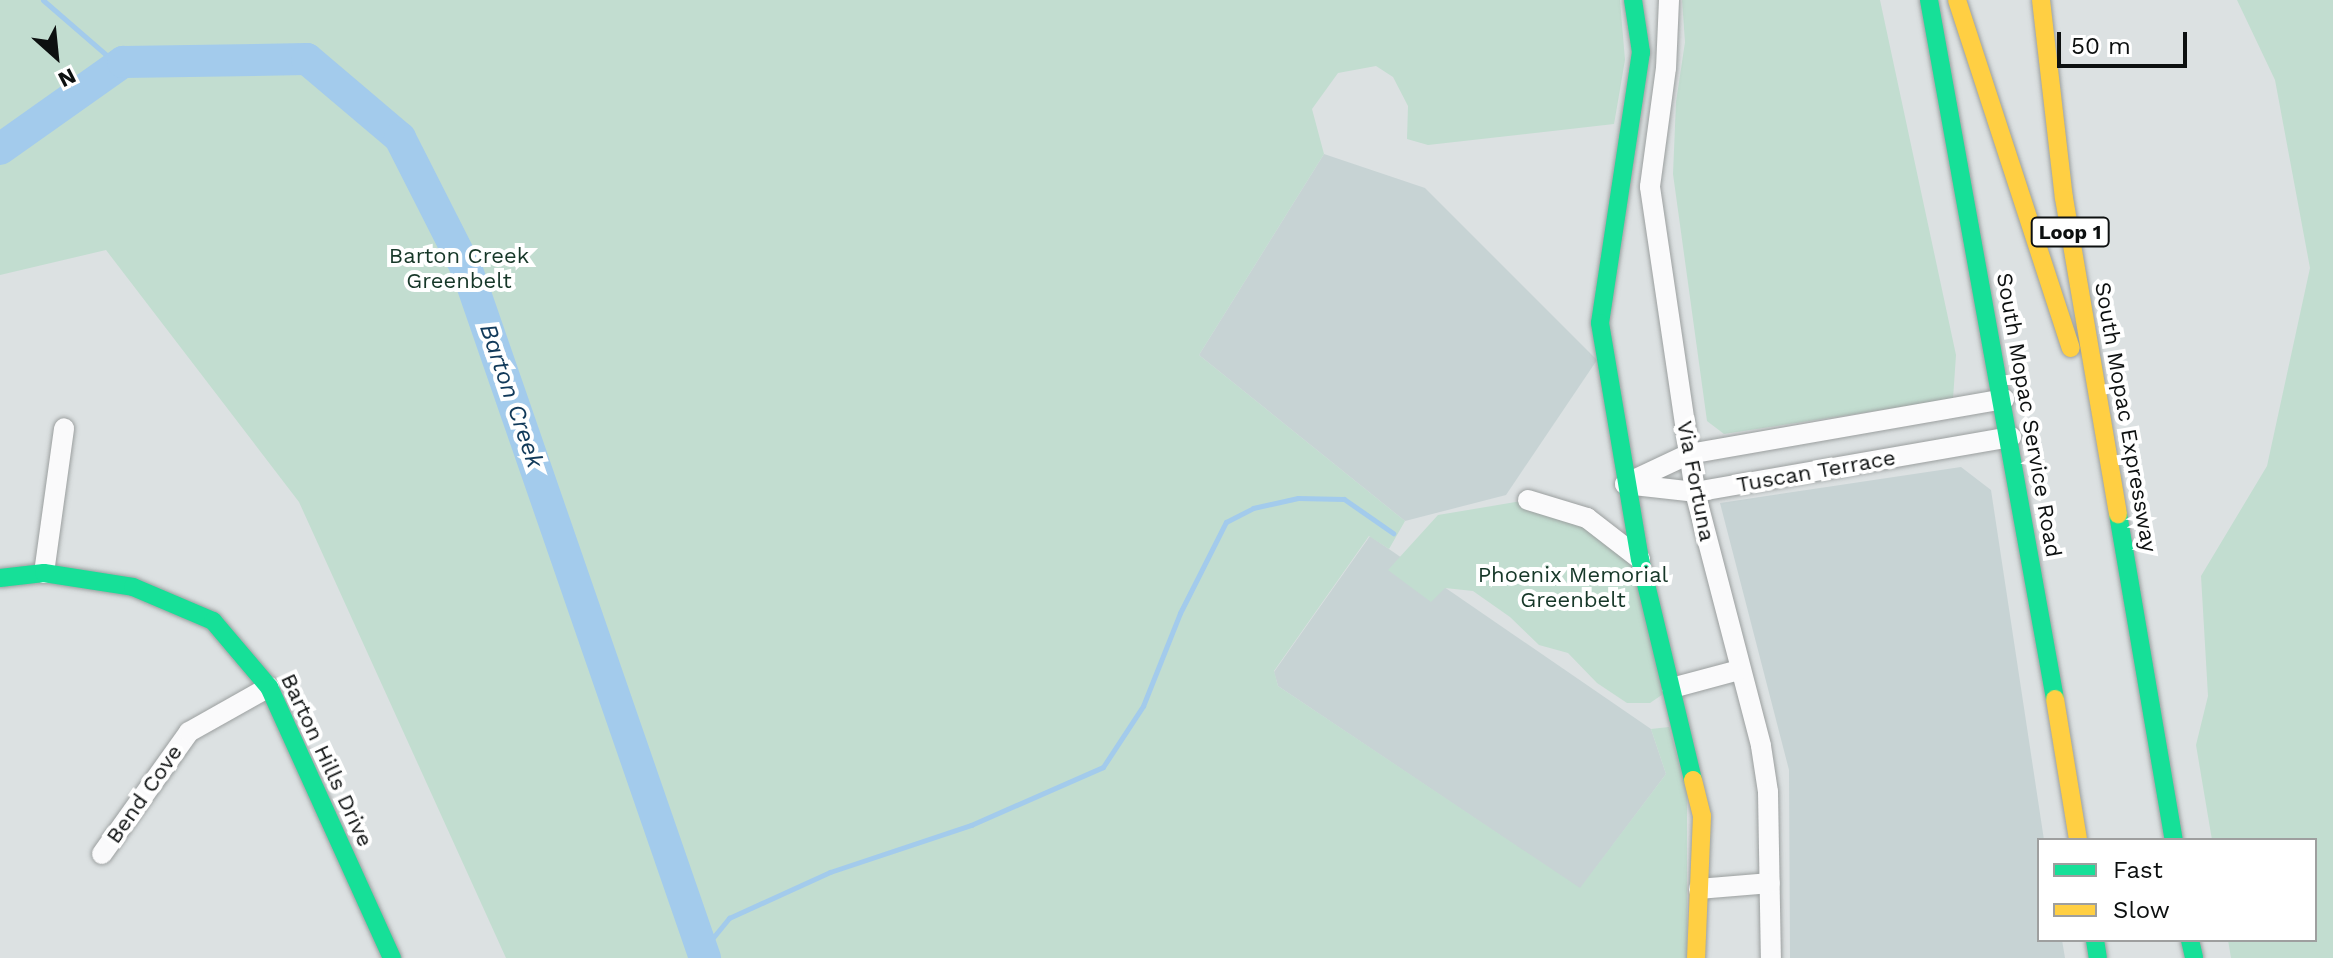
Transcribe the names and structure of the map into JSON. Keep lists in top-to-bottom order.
{
  "streets": {
    "main road": [
      "Loop 1",
      "South Mopac Service Road",
      "South Mopac Expressway",
      "Barton Hills Drive"
    ],
    "street": ["Tuscan Terrace", "Via Fortuna", "Bend Cove"]
  },
  "crossings": [
    ["South Mopac Service Road", "Tuscan Terrace"],
    ["Tuscan Terrace", "Via Fortuna"],
    ["Barton Hills Drive", "Bend Cove"]
  ],
  "water": ["Barton Creek"],
  "parks": ["Barton Creek Greenbelt", "Phoenix Memorial Greenbelt"],
  "legend": ["Fast", "Slow"],
  "scale_bar": "50 m",
  "north": "bottom right"
}
